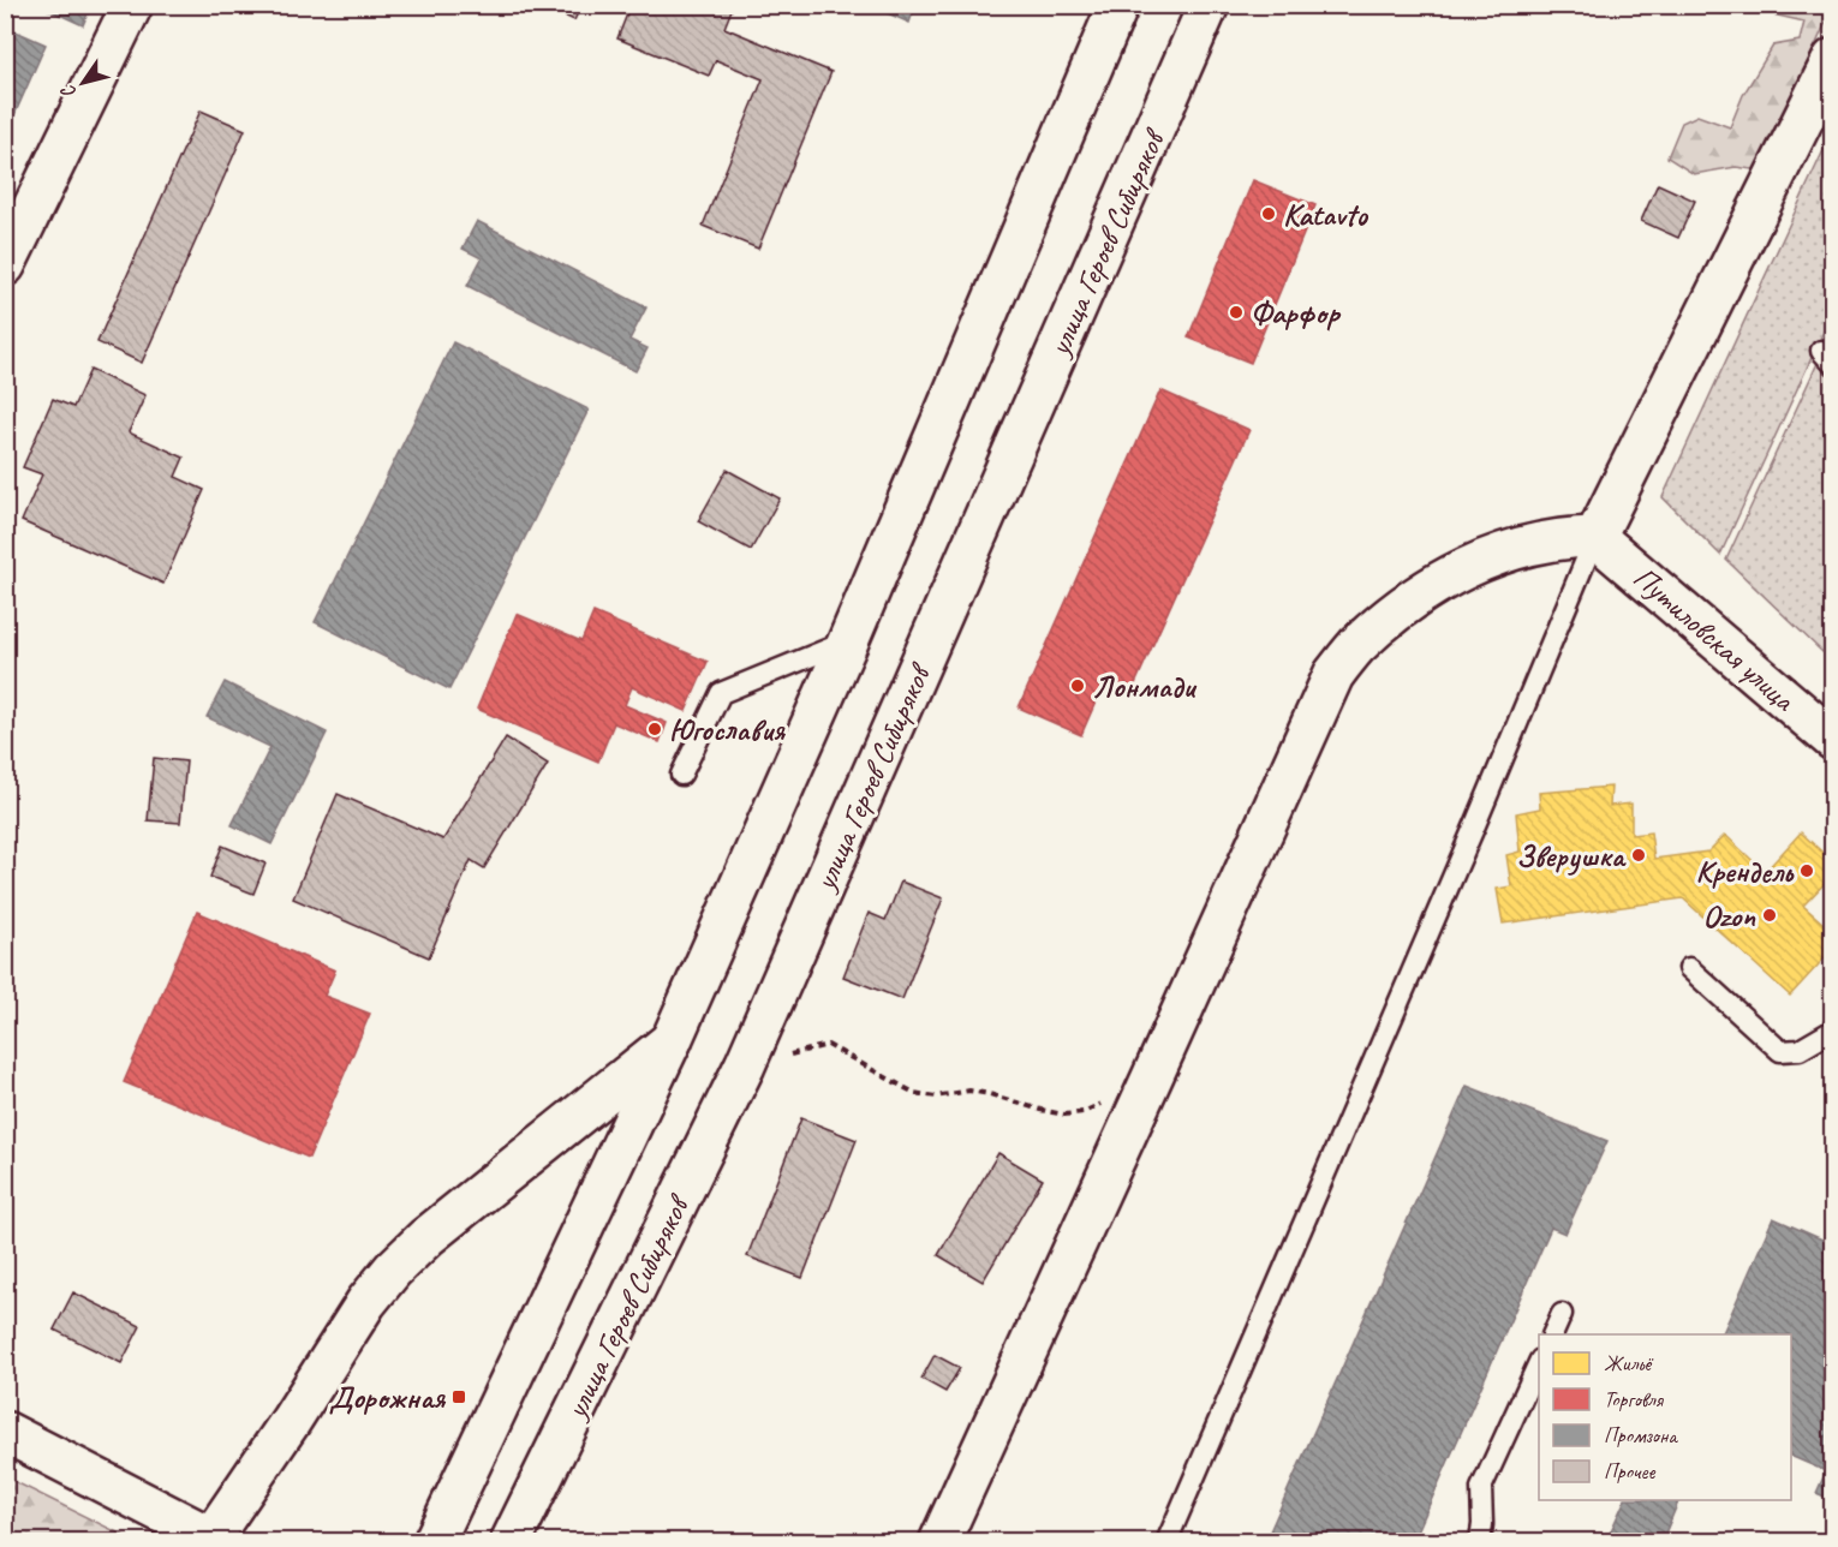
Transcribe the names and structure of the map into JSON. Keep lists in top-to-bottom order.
{
  "streets": {
    "main road": ["улица Героев Сибиряков", "Путиловская улица"]
  },
  "places": {
    "other": [
      "Katavto",
      "Фарфор",
      "Лонмади",
      "Югославия",
      "Зверушка",
      "Крендель",
      "Ozon"
    ],
    "transit": ["Дорожная"]
  },
  "legend": [
    "Жильё",
    "Торговля",
    "Промзона",
    "Прочее"
  ],
  "north": "bottom left"
}
